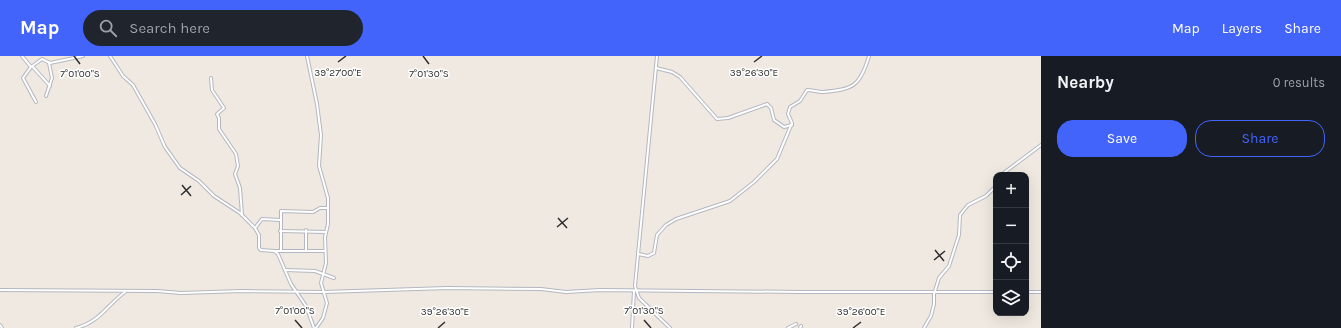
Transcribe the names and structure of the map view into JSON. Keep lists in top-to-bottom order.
{
  "page": {
    "header": "Map",
    "search": "Search here",
    "nav": ["Map", "Layers", "Share"],
    "heading": ["Nearby", "0 results"],
    "buttons": ["Save", "Share"],
    "map_buttons": ["+", "−"]
  },
  "coordinates": [
    "39°27'00\"E",
    "39°26'30\"E",
    "7°01'00\"S",
    "7°01'30\"S",
    "39°26'00\"E"
  ]
}
